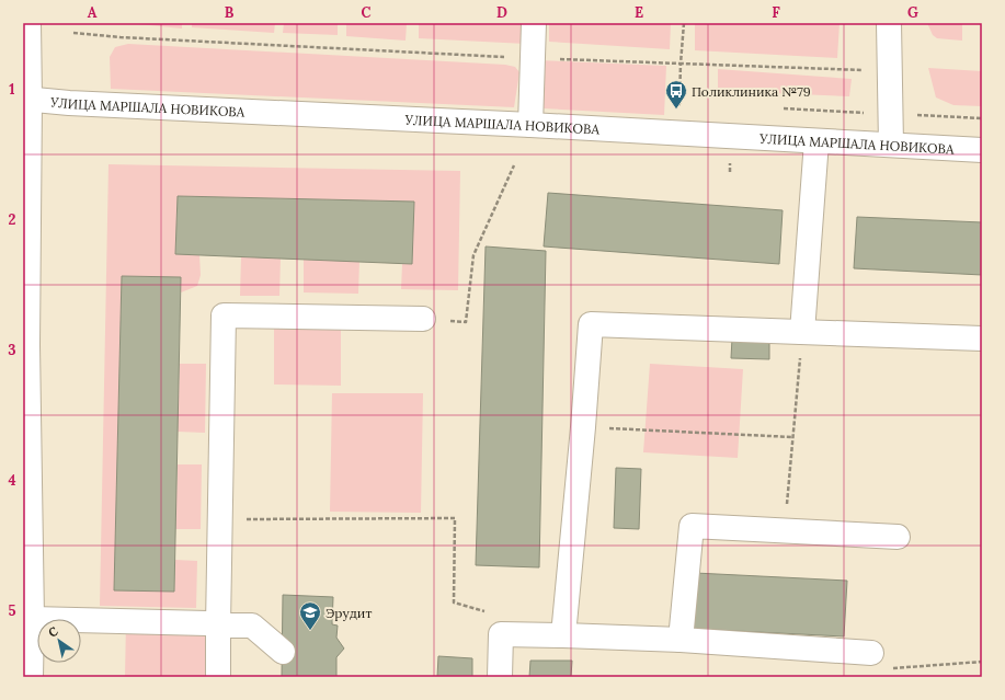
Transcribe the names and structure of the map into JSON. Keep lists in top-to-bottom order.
{
  "streets": {
    "street": ["УЛИЦА МАРШАЛА НОВИКОВА"]
  },
  "places": {
    "bus stop": ["Поликлиника №79"],
    "school or university": ["Эрудит"]
  },
  "north": "top left",
  "grid": {
    "columns": [
      "A",
      "B",
      "C",
      "D",
      "E",
      "F",
      "G"
    ],
    "rows": [
      "1",
      "2",
      "3",
      "4",
      "5"
    ]
  }
}
